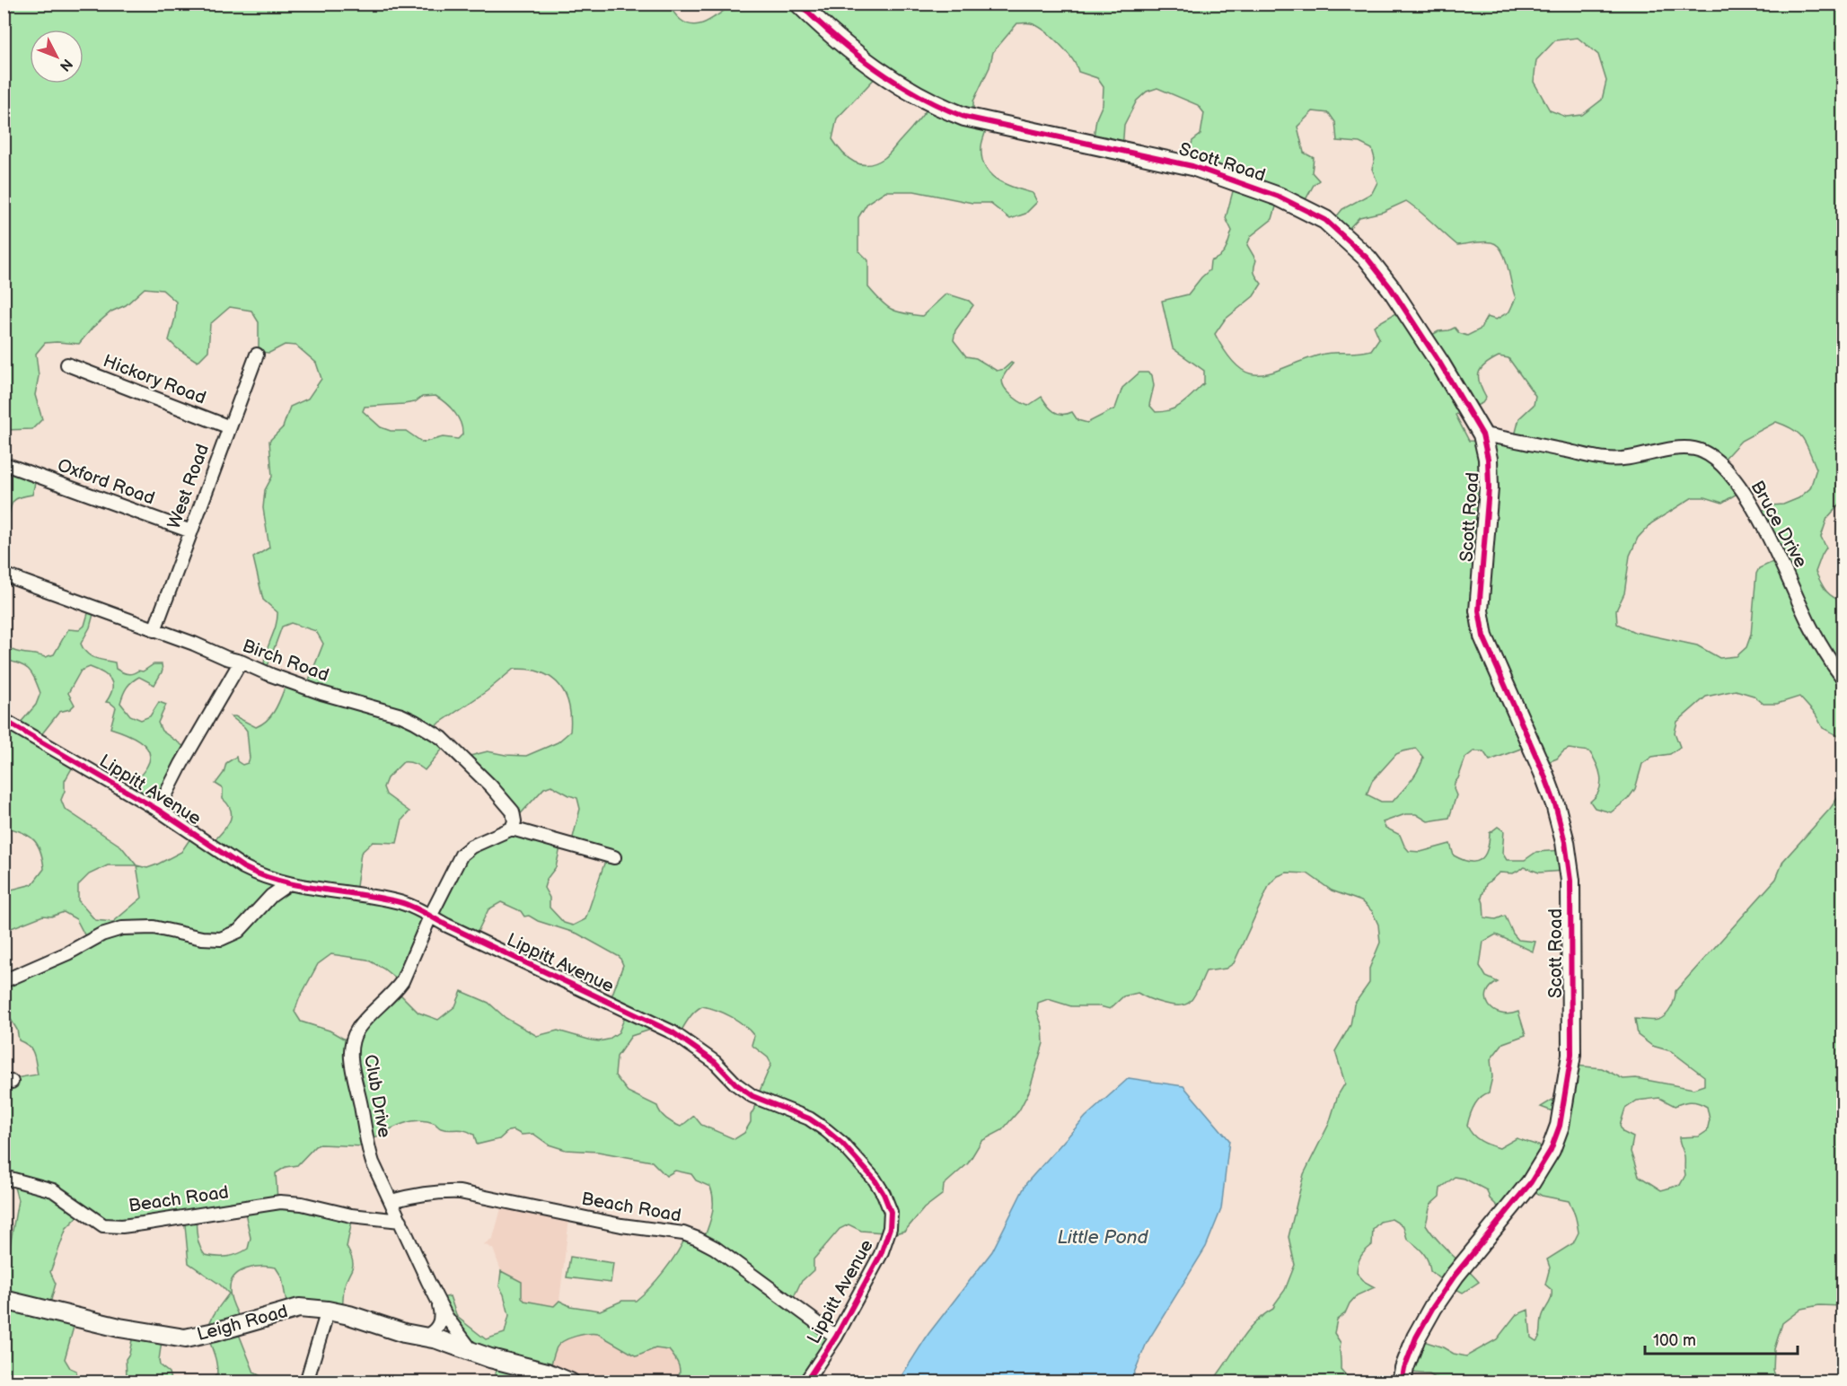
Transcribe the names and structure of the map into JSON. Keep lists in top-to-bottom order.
{
  "streets": {
    "street": [
      "Scott Road",
      "Hickory Road",
      "Oxford Road",
      "West Road",
      "Bruce Drive",
      "Birch Road",
      "Lippitt Avenue",
      "Club Drive",
      "Beach Road",
      "Leigh Road"
    ]
  },
  "crossings": [
    ["Scott Road", "Bruce Drive"],
    ["Hickory Road", "West Road"],
    ["Oxford Road", "West Road"],
    ["West Road", "Birch Road"],
    ["Birch Road", "Club Drive"],
    ["Lippitt Avenue", "Club Drive"],
    ["Lippitt Avenue", "Beach Road"],
    ["Club Drive", "Beach Road"],
    ["Club Drive", "Leigh Road"]
  ],
  "water": ["Little Pond"],
  "scale_bar": "100 m",
  "north": "bottom right"
}
